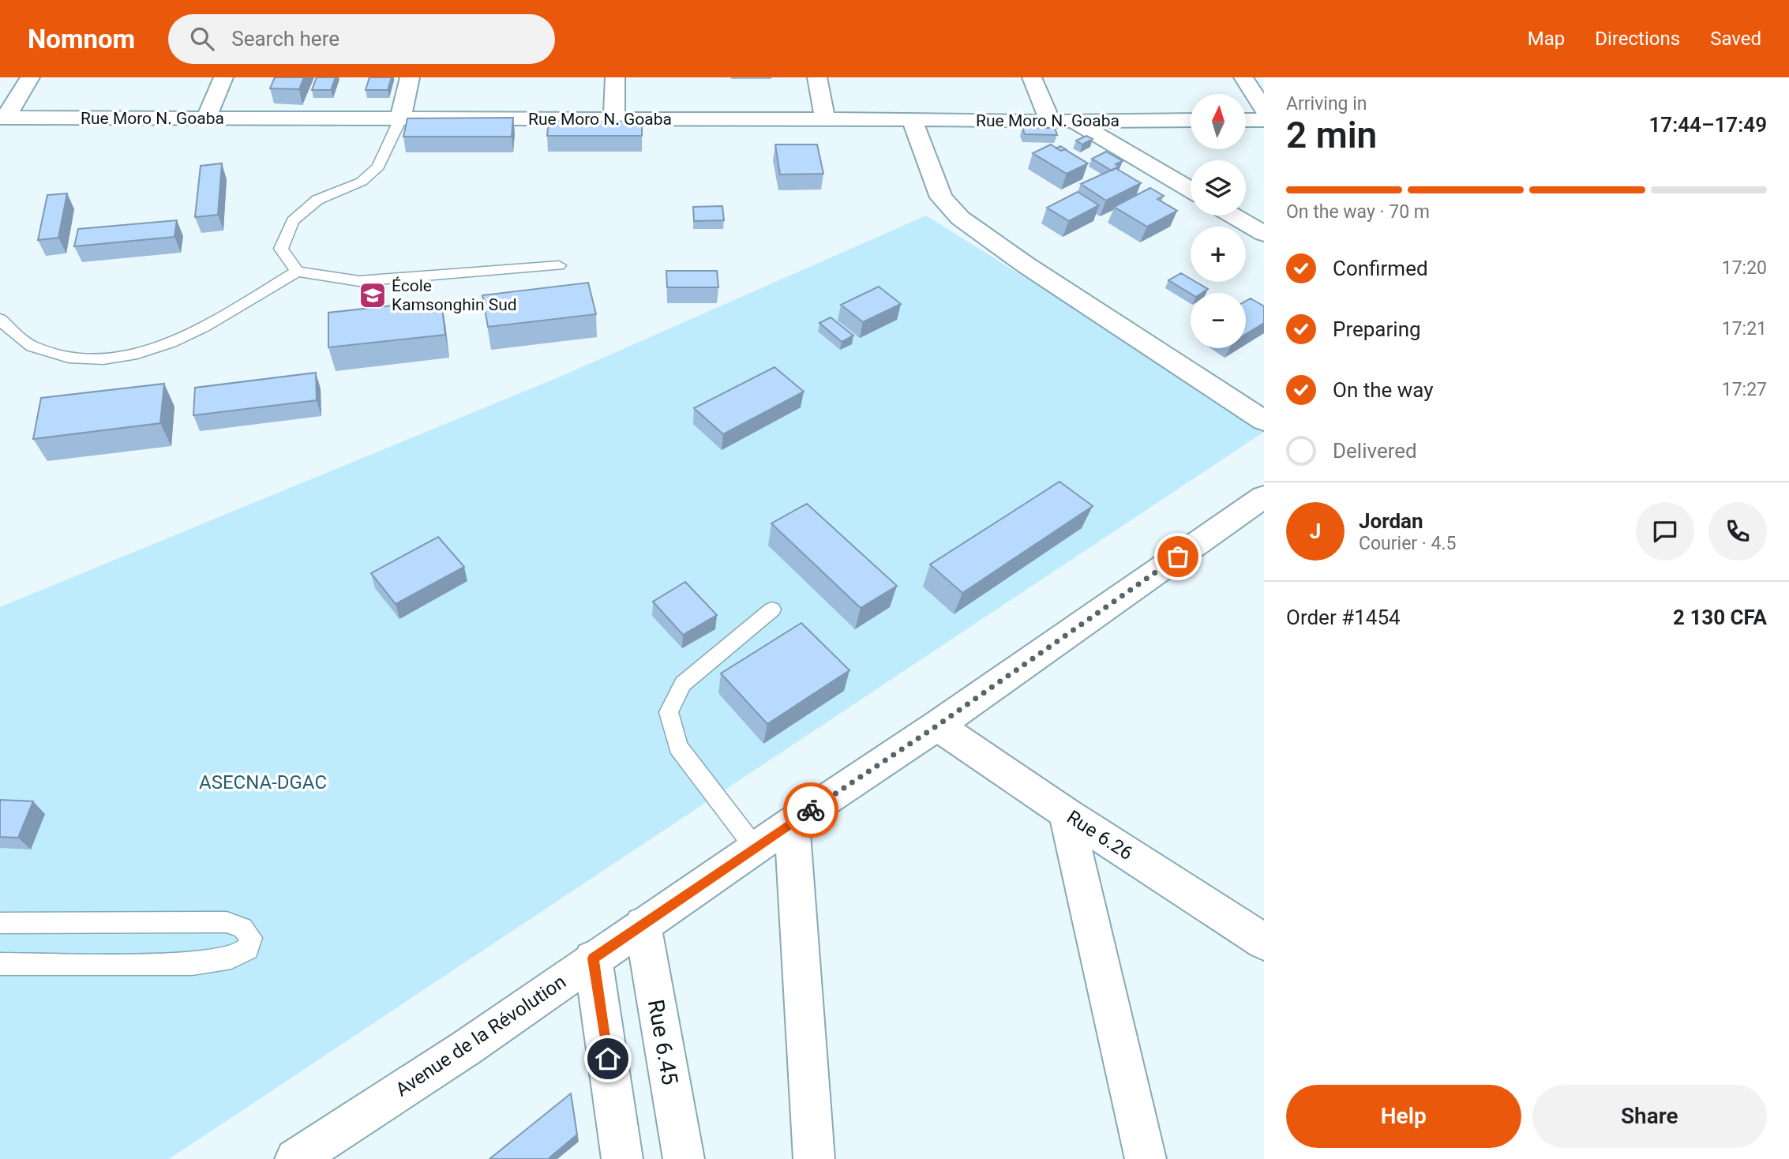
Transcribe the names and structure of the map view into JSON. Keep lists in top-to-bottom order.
{
  "streets": {
    "street": [
      "Rue Moro N. Goaba",
      "Rue 6.26",
      "Avenue de la Révolution",
      "Rue 6.45"
    ]
  },
  "crossings": [
    ["Rue 6.26", "Avenue de la Révolution"],
    ["Avenue de la Révolution", "Rue 6.45"]
  ],
  "parks": ["ASECNA-DGAC"],
  "places": {
    "school or university": ["École Kamsonghin Sud"]
  },
  "north": "top",
  "page": {
    "header": "Nomnom",
    "search": "Search here",
    "nav": ["Map", "Directions", "Saved"],
    "heading": ["2 min", "Arriving in", "17:44–17:49"],
    "panel": [
      "Jordan",
      "Courier · 4.5",
      "Order #1454",
      "2 130 CFA"
    ],
    "map_buttons": ["+", "−"],
    "bar": "On the way · 70 m",
    "list": [
      ["Confirmed", "17:20"],
      ["Preparing", "17:21"],
      ["On the way", "17:27"],
      "Delivered"
    ],
    "round": "J",
    "buttons": ["Help", "Share"]
  }
}
